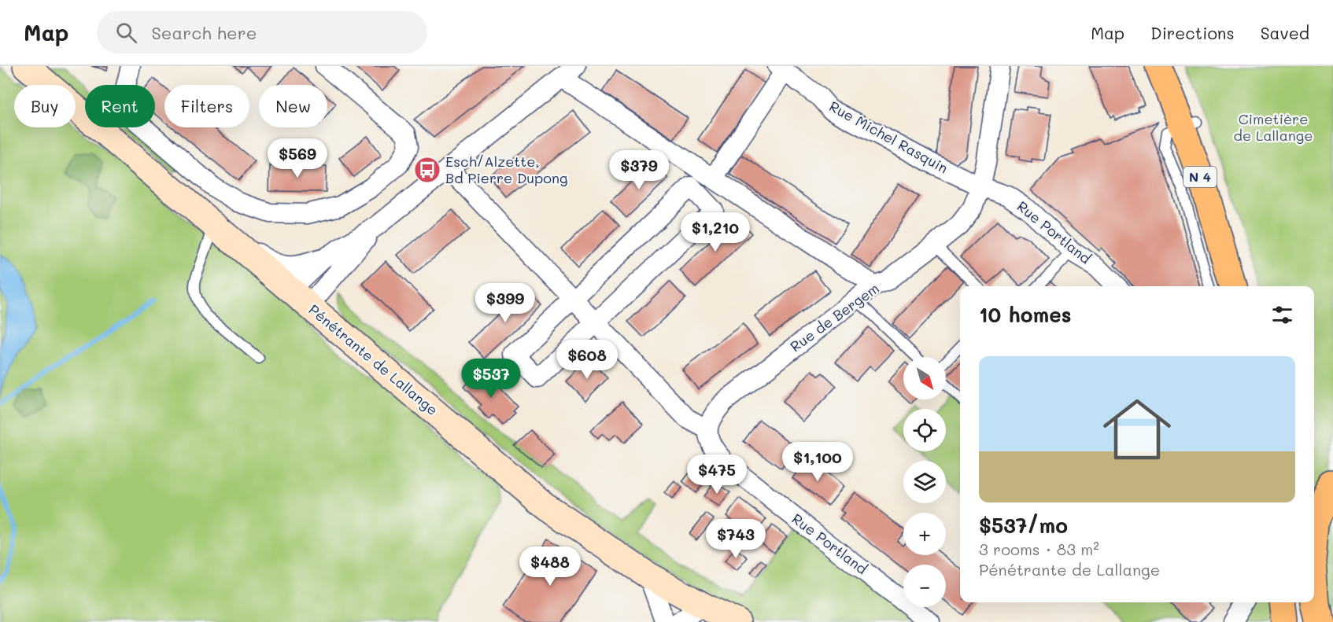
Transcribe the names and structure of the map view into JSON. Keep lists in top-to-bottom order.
{
  "streets": {
    "main road": ["N 4", "Pénétrante de Lallange"],
    "street": ["Rue Michel Rasquin", "Rue Portland", "Rue de Bergem"]
  },
  "crossings": [
    ["Rue Michel Rasquin", "Rue Portland"],
    ["Rue Michel Rasquin", "Rue de Bergem"],
    ["Rue Portland", "Rue de Bergem"]
  ],
  "parks": ["Cimetière de Lallange"],
  "places": {
    "bus stop": ["Esch/Alzette, Bd Pierre Dupong"]
  },
  "north": "bottom right",
  "page": {
    "header": "Map",
    "search": "Search here",
    "nav": ["Map", "Directions", "Saved"],
    "chip": [
      "Buy",
      "Rent",
      "Filters",
      "New"
    ],
    "price": [
      "$569",
      "$379",
      "$1,210",
      "$399",
      "$608",
      "$537",
      "$1,100",
      "$475",
      "$743",
      "$488"
    ],
    "heading": "10 homes",
    "list": [
      {
        "name": "$537/mo",
        "note": "3 rooms · 83 m² · Pénétrante de Lallange"
      }
    ],
    "map_buttons": ["+", "−"]
  }
}
